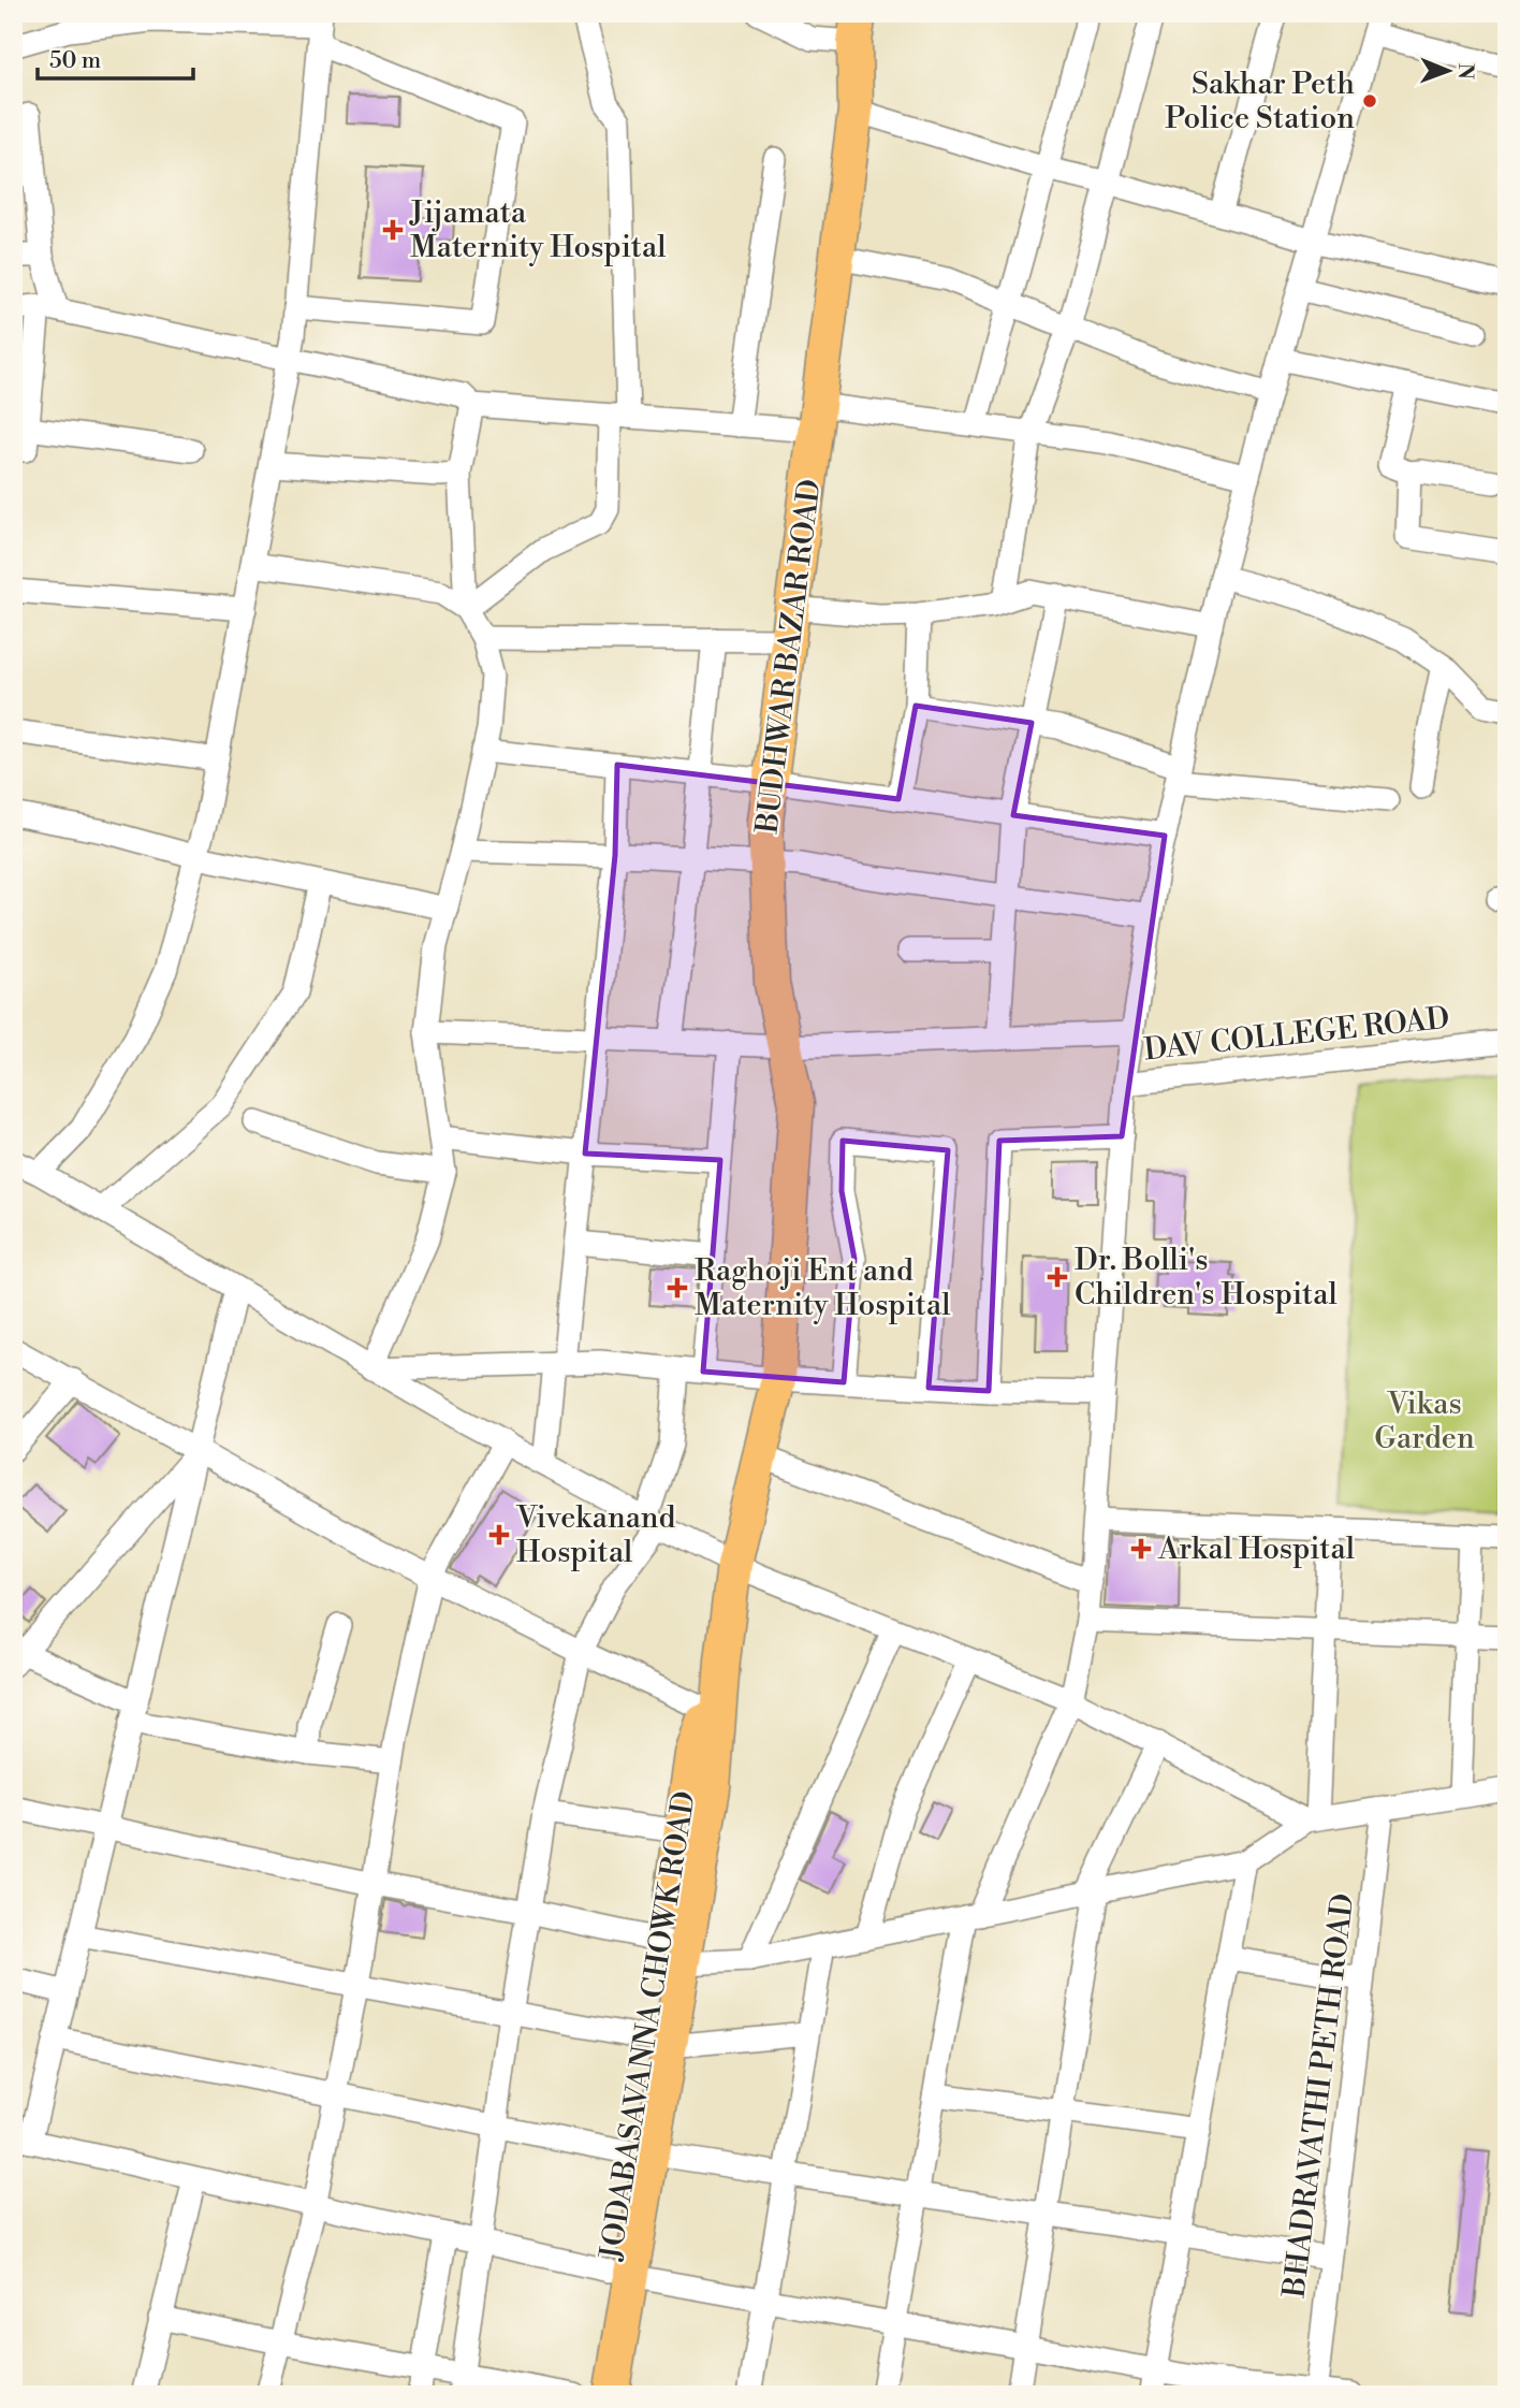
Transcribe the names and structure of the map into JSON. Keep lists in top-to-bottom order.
{
  "streets": {
    "highway": ["BUDHWAR BAZAR ROAD", "JODABASAVANNA CHOWK ROAD"],
    "street": ["DAV COLLEGE ROAD", "BHADRAVATHI PETH ROAD"]
  },
  "crossings": [
    ["BUDHWAR BAZAR ROAD", "JODABASAVANNA CHOWK ROAD"]
  ],
  "parks": ["Vikas Garden"],
  "places": {
    "other": ["Sakhar Peth Police Station"],
    "health": [
      "Jijamata Maternity Hospital",
      "Dr. Bolli's Children's Hospital",
      "Raghoji Ent and Maternity Hospital",
      "Vivekanand Hospital",
      "Arkal Hospital"
    ]
  },
  "scale_bar": "50 m",
  "north": "right"
}
